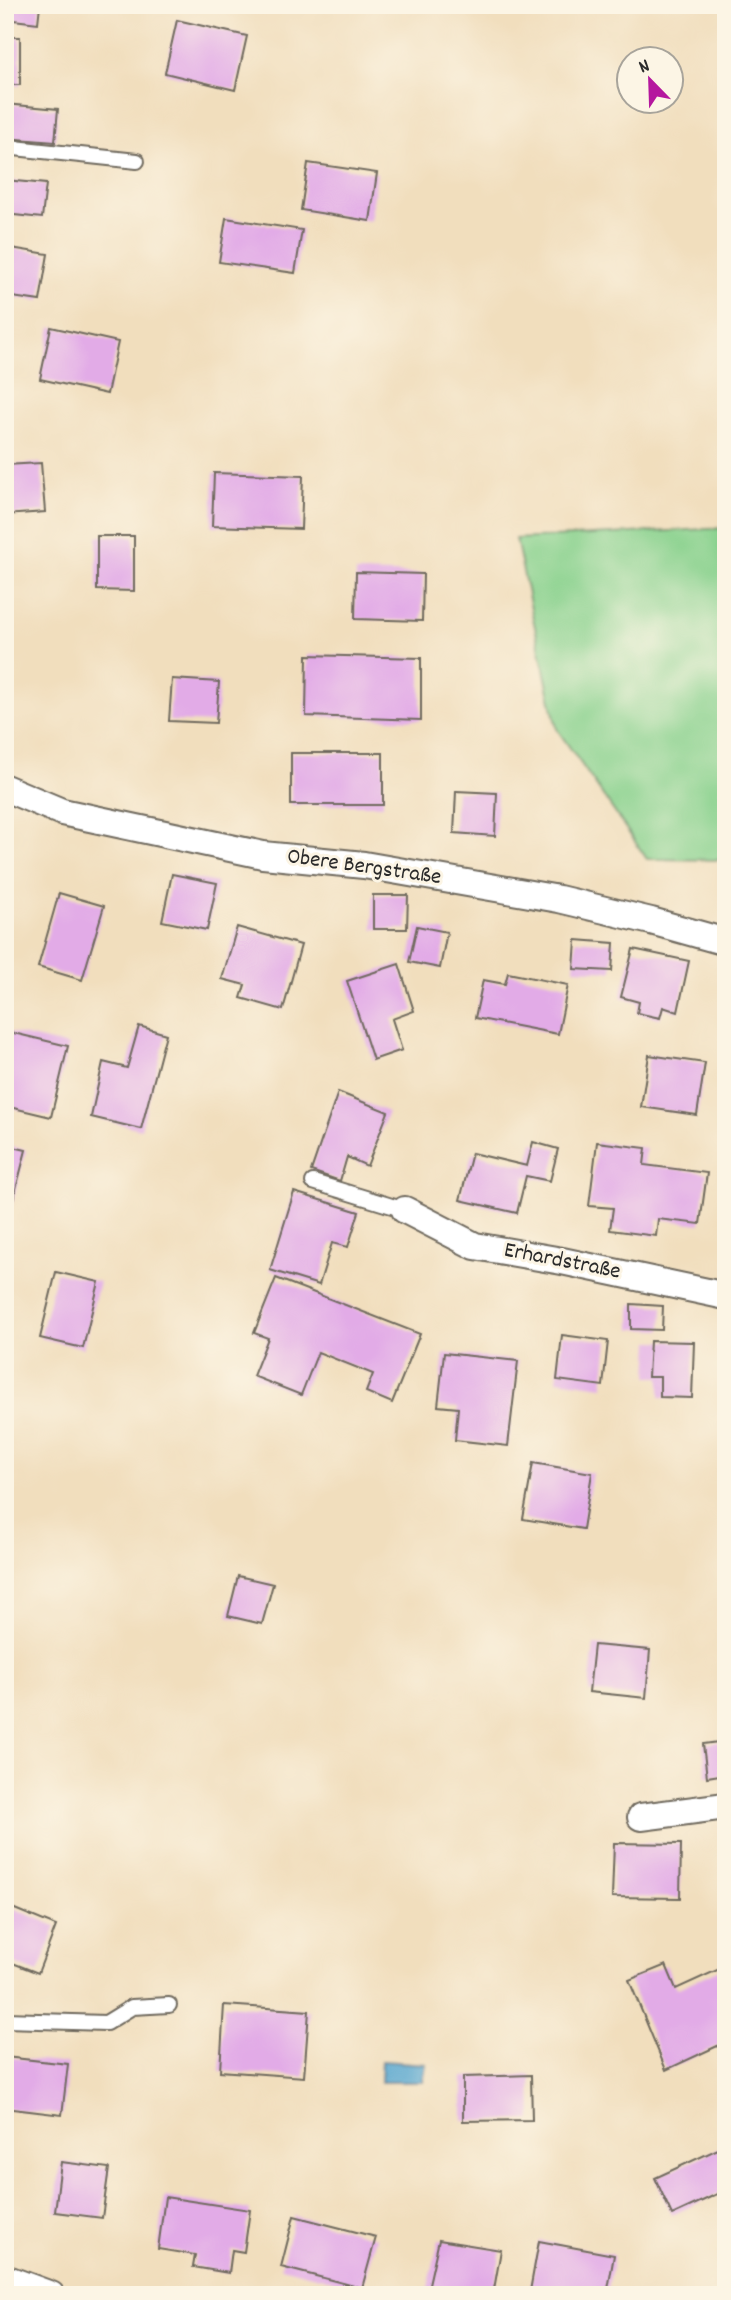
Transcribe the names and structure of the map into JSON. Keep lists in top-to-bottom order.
{
  "streets": {
    "street": ["Obere Bergstraße", "Erhardstraße"]
  },
  "north": "top left"
}
